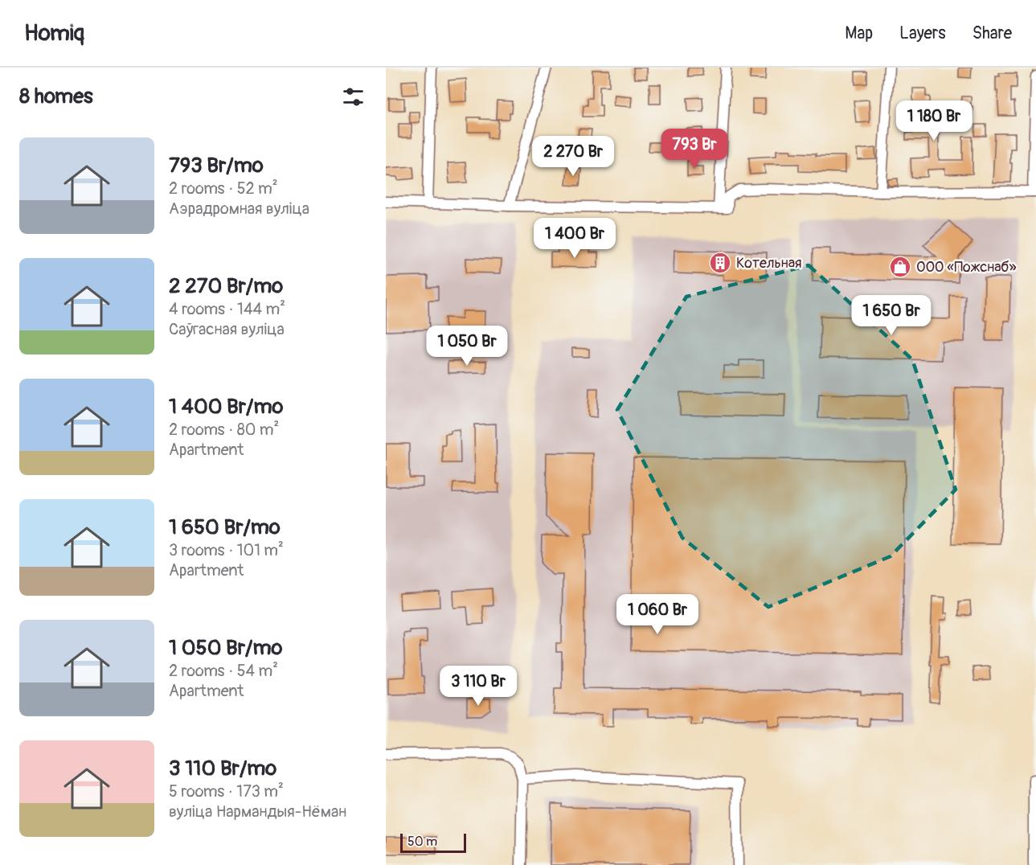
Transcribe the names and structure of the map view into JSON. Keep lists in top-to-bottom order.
{
  "places": {
    "building": ["Котельная"],
    "shop": ["ООО «Пожснаб»"]
  },
  "scale_bar": "50 m",
  "page": {
    "header": "Homiq",
    "nav": ["Map", "Layers", "Share"],
    "heading": "8 homes",
    "price": [
      "1 180 Br",
      "793 Br",
      "2 270 Br",
      "1 400 Br",
      "1 650 Br",
      "1 050 Br",
      "1 060 Br",
      "3 110 Br"
    ],
    "list": [
      {
        "name": "793 Br/mo",
        "note": "2 rooms · 52 m² · Аэрадромная вуліца"
      },
      {
        "name": "2 270 Br/mo",
        "note": "4 rooms · 144 m² · Саўгасная вуліца"
      },
      {
        "name": "1 400 Br/mo",
        "note": "2 rooms · 80 m² · Apartment"
      },
      {
        "name": "1 650 Br/mo",
        "note": "3 rooms · 101 m² · Apartment"
      },
      {
        "name": "1 050 Br/mo",
        "note": "2 rooms · 54 m² · Apartment"
      },
      {
        "name": "3 110 Br/mo",
        "note": "5 rooms · 173 m² · вуліца Нармандыя-Нёман"
      }
    ],
    "scale": "50 m"
  }
}
